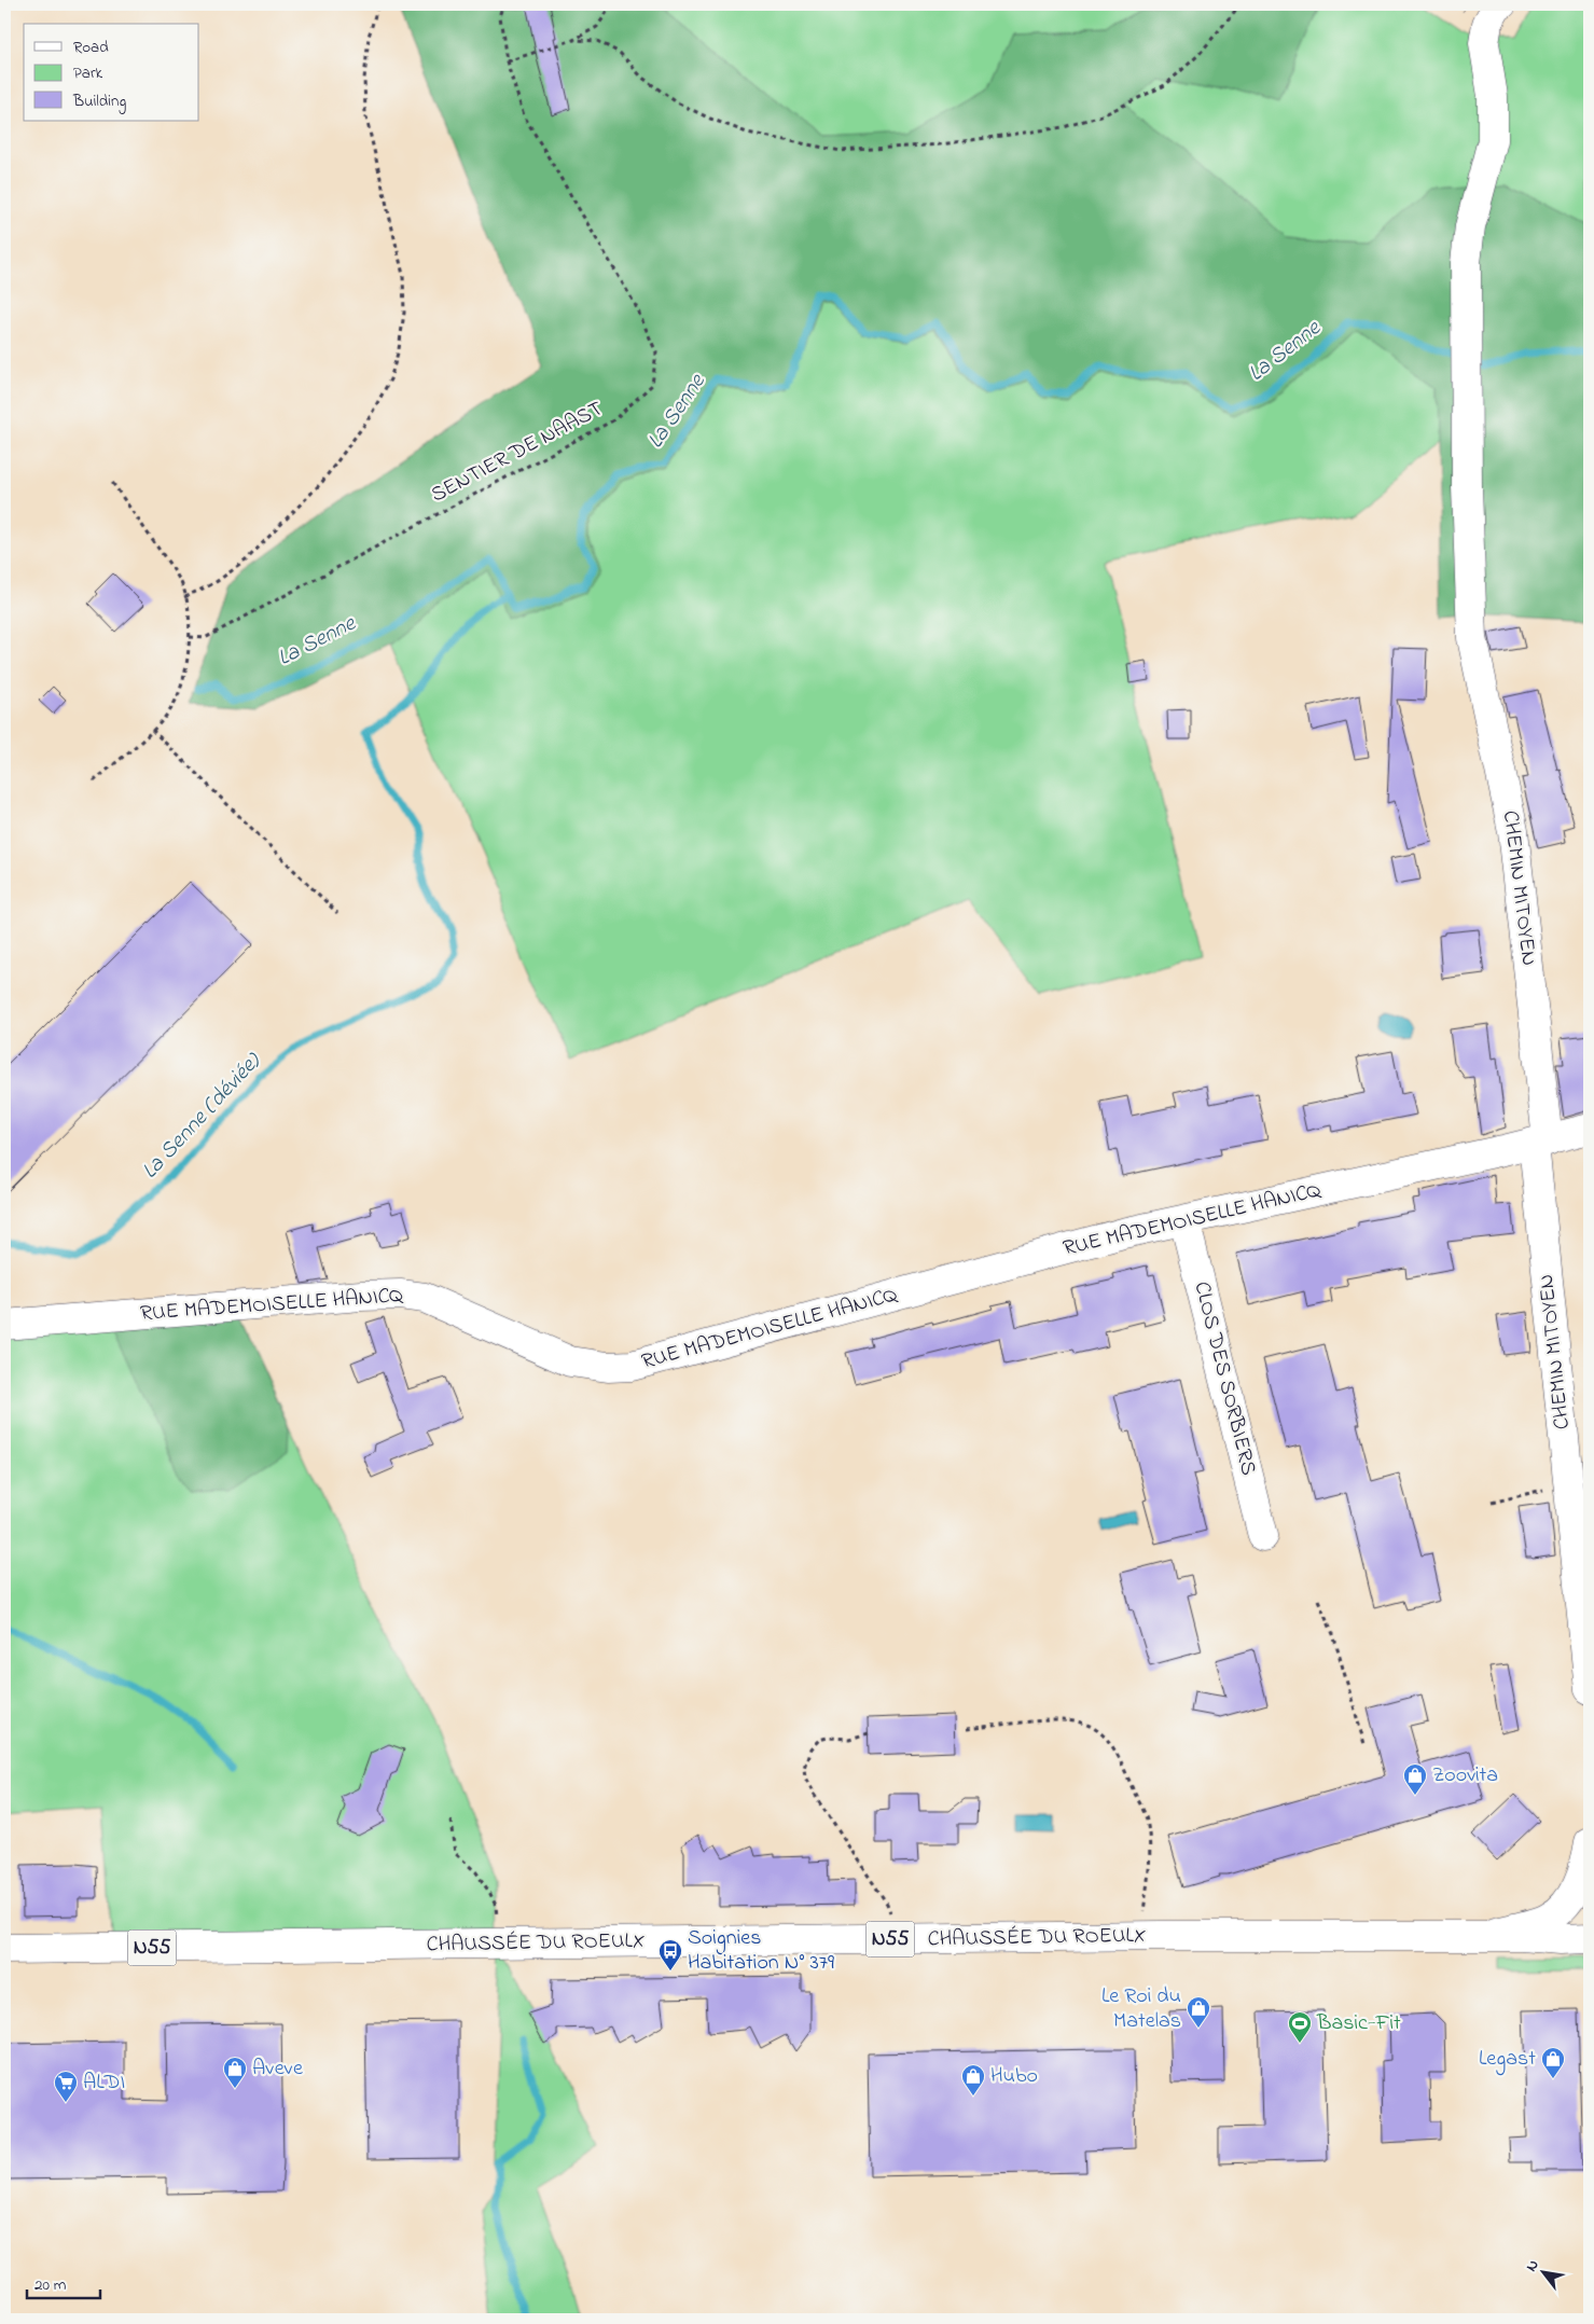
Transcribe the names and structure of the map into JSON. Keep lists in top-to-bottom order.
{
  "streets": {
    "street": [
      "CHEMIN MITOYEN",
      "RUE MADEMOISELLE HANICQ",
      "CLOS DES SORBIERS",
      "CHAUSSÉE DU ROEULX",
      "N55"
    ],
    "path": ["SENTIER DE NAAST"]
  },
  "crossings": [
    ["CHEMIN MITOYEN", "RUE MADEMOISELLE HANICQ"],
    ["RUE MADEMOISELLE HANICQ", "CLOS DES SORBIERS"],
    ["CHAUSSÉE DU ROEULX", "N55"]
  ],
  "water": ["La Senne", "La Senne (déviée)"],
  "places": {
    "shop": [
      "Zoovita",
      "Le Roi du Matelas",
      "Legast",
      "Aveve",
      "Hubo"
    ],
    "bus stop": ["Soignies Habitation N° 379"],
    "sports": ["Basic-Fit"],
    "supermarket": ["ALDI"]
  },
  "legend": ["Road", "Park", "Building"],
  "scale_bar": "20 m",
  "north": "top left"
}
